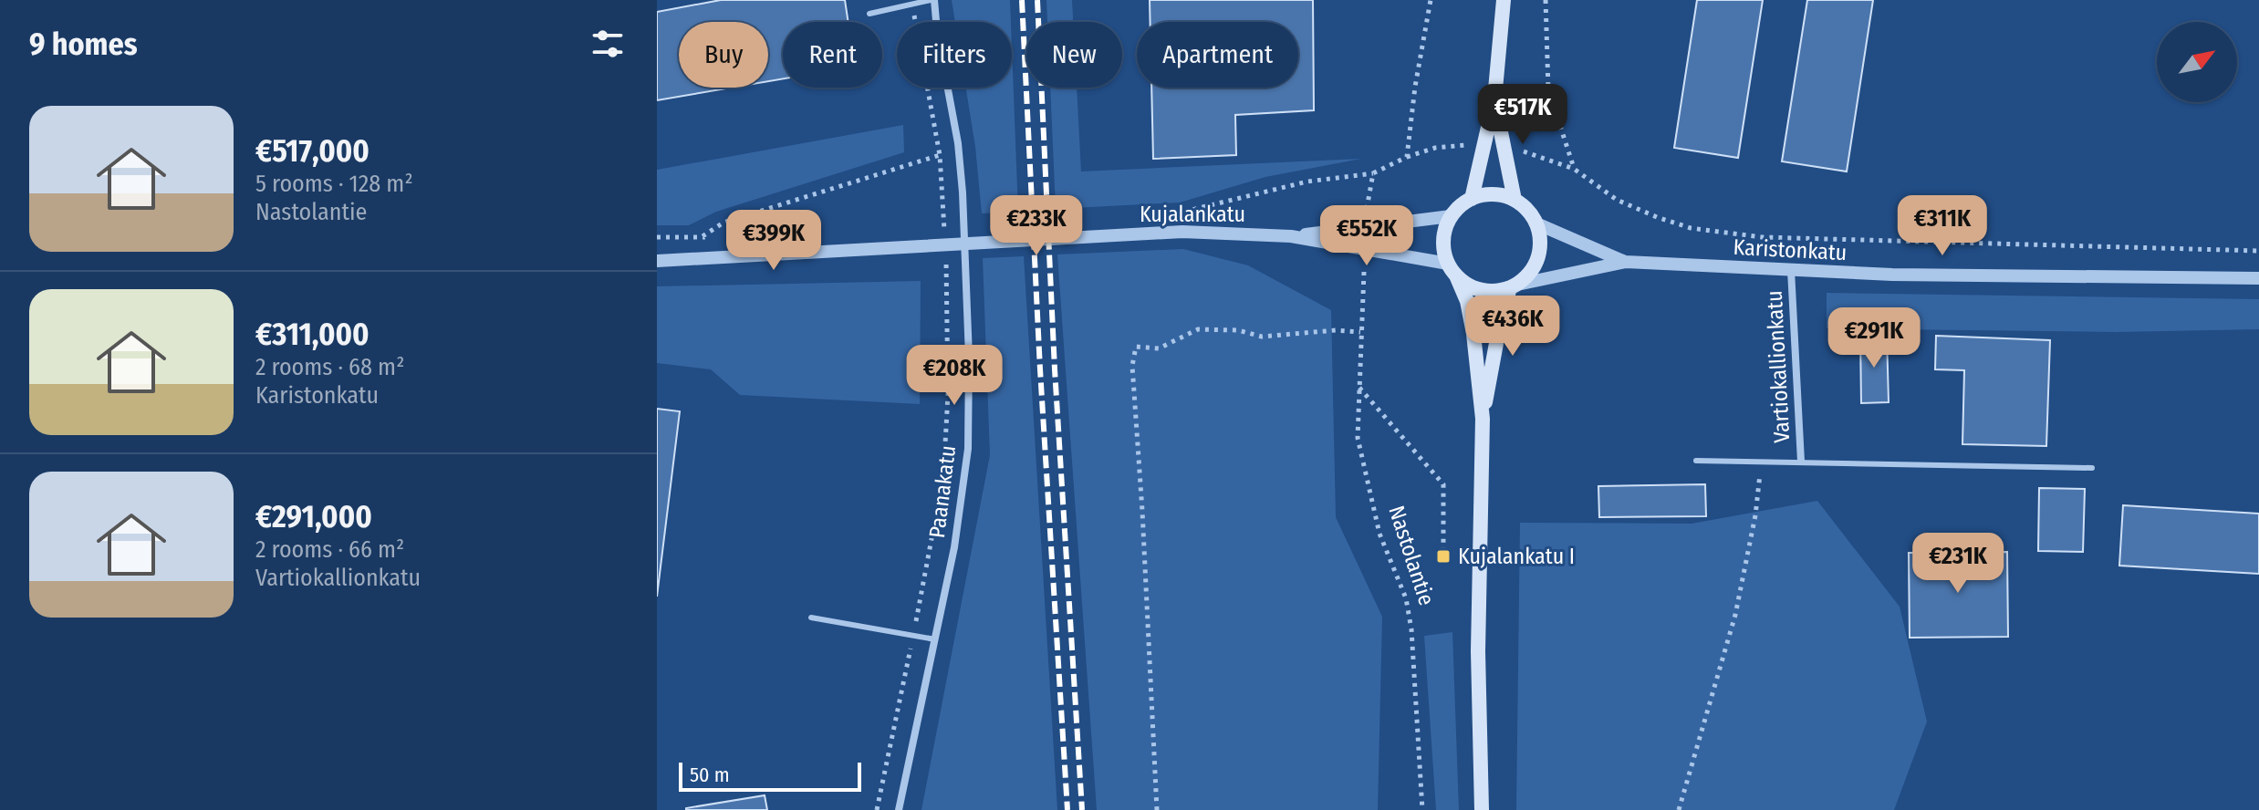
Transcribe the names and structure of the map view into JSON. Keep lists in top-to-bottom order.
{
  "streets": {
    "street": [
      "Kujalankatu",
      "Karistonkatu",
      "Vartiokallionkatu",
      "Paanakatu"
    ],
    "path": ["Nastolantie"]
  },
  "crossings": [
    ["Kujalankatu", "Karistonkatu"],
    ["Karistonkatu", "Vartiokallionkatu"]
  ],
  "places": {
    "transit": ["Kujalankatu I"]
  },
  "scale_bar": "50 m",
  "north": "top right",
  "page": {
    "heading": "9 homes",
    "chip": [
      "Buy",
      "Rent",
      "Filters",
      "New",
      "Apartment"
    ],
    "price": [
      "€517K",
      "€233K",
      "€311K",
      "€552K",
      "€399K",
      "€436K",
      "€291K",
      "€208K",
      "€231K"
    ],
    "list": [
      {
        "name": "€517,000",
        "note": "5 rooms · 128 m² · Nastolantie"
      },
      {
        "name": "€311,000",
        "note": "2 rooms · 68 m² · Karistonkatu"
      },
      {
        "name": "€291,000",
        "note": "2 rooms · 66 m² · Vartiokallionkatu"
      }
    ],
    "scale": "50 m"
  }
}
